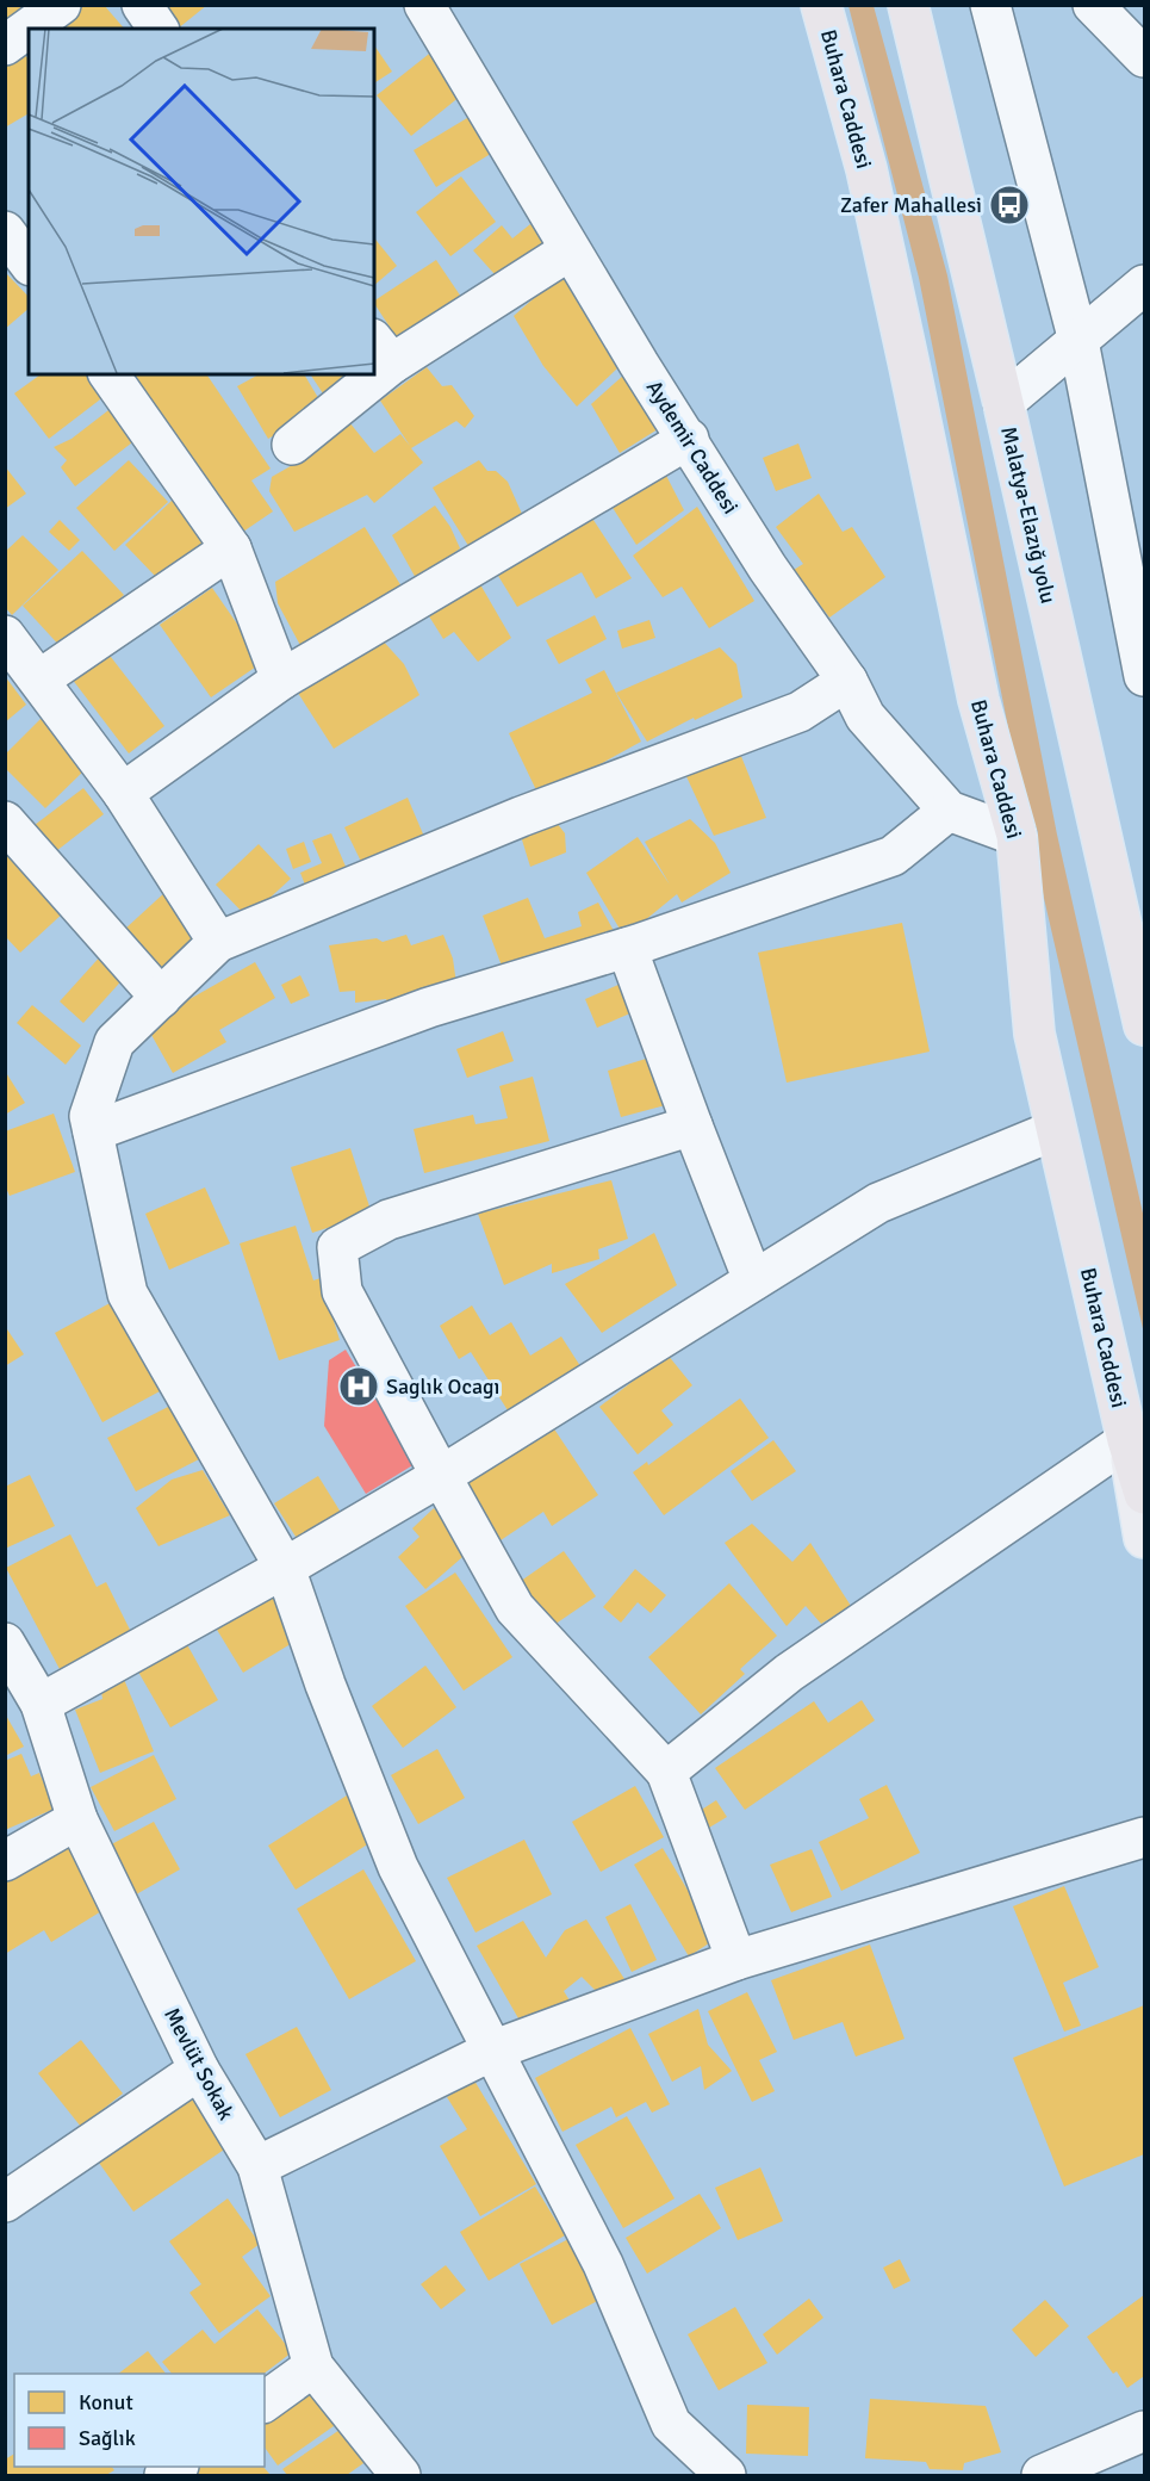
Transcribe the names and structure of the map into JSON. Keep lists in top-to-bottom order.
{
  "streets": {
    "highway": ["Buhara Caddesi", "Malatya-Elazığ yolu"],
    "street": ["Aydemir Caddesi", "Mevlüt Sokak"]
  },
  "crossings": [
    ["Buhara Caddesi", "Aydemir Caddesi"]
  ],
  "places": {
    "bus stop": ["Zafer Mahallesi"],
    "hospital": ["Saglık Ocagı"]
  },
  "legend": ["Konut", "Sağlık"]
}
